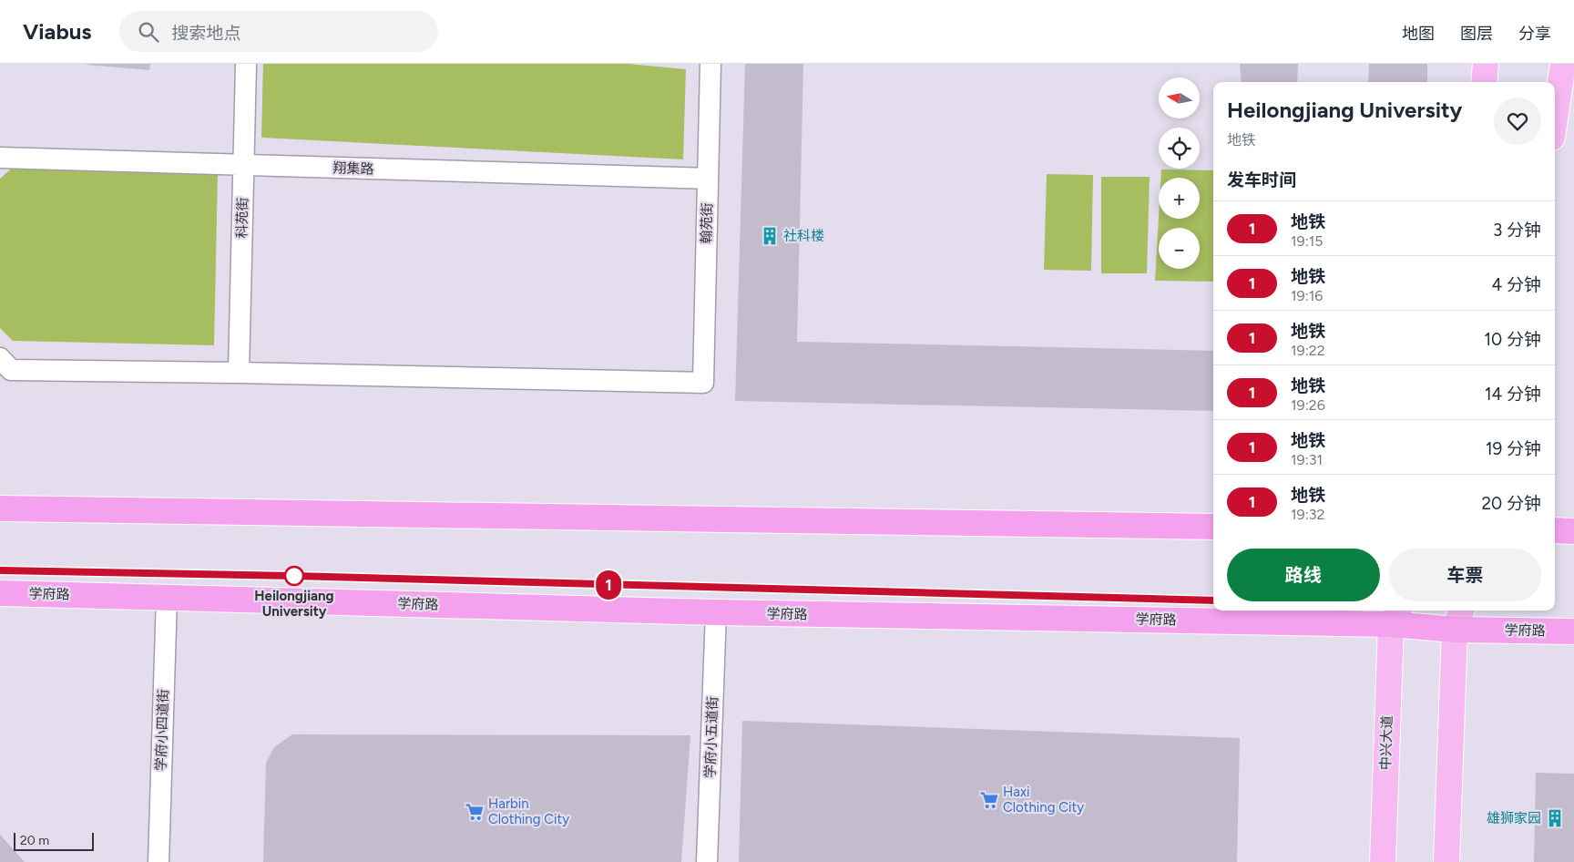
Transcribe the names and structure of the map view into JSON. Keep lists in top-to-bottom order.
{
  "streets": {
    "highway": ["学府路"],
    "main road": ["中兴大道"],
    "street": [
      "翔集路",
      "科苑街",
      "翰苑街",
      "学府小四道街",
      "学府小五道街"
    ]
  },
  "crossings": [
    ["翔集路", "科苑街"],
    ["翔集路", "翰苑街"],
    ["科苑街", "翰苑街"],
    ["学府路", "学府小四道街"],
    ["学府路", "学府小五道街"],
    ["学府路", "中兴大道"]
  ],
  "places": {
    "building": ["社科楼", "雄狮家园"],
    "other": ["Heilongjiang University"],
    "supermarket": ["Haxi Clothing City", "Harbin Clothing City"]
  },
  "lines": ["metro line 1"],
  "scale_bar": "20 m",
  "north": "left",
  "page": {
    "header": "Viabus",
    "search": "搜索地点",
    "nav": ["地图", "图层", "分享"],
    "on_map": "1",
    "map_buttons": ["+", "−"],
    "heading": [
      ["Heilongjiang University", "地铁"],
      "发车时间"
    ],
    "list": [
      {
        "mark": "1",
        "name": "地铁",
        "note": "19:15",
        "value": "3 分钟"
      },
      {
        "mark": "1",
        "name": "地铁",
        "note": "19:16",
        "value": "4 分钟"
      },
      {
        "mark": "1",
        "name": "地铁",
        "note": "19:22",
        "value": "10 分钟"
      },
      {
        "mark": "1",
        "name": "地铁",
        "note": "19:26",
        "value": "14 分钟"
      },
      {
        "mark": "1",
        "name": "地铁",
        "note": "19:31",
        "value": "19 分钟"
      },
      {
        "mark": "1",
        "name": "地铁",
        "note": "19:32",
        "value": "20 分钟"
      }
    ],
    "buttons": ["路线", "车票"],
    "scale": "20 m"
  }
}
